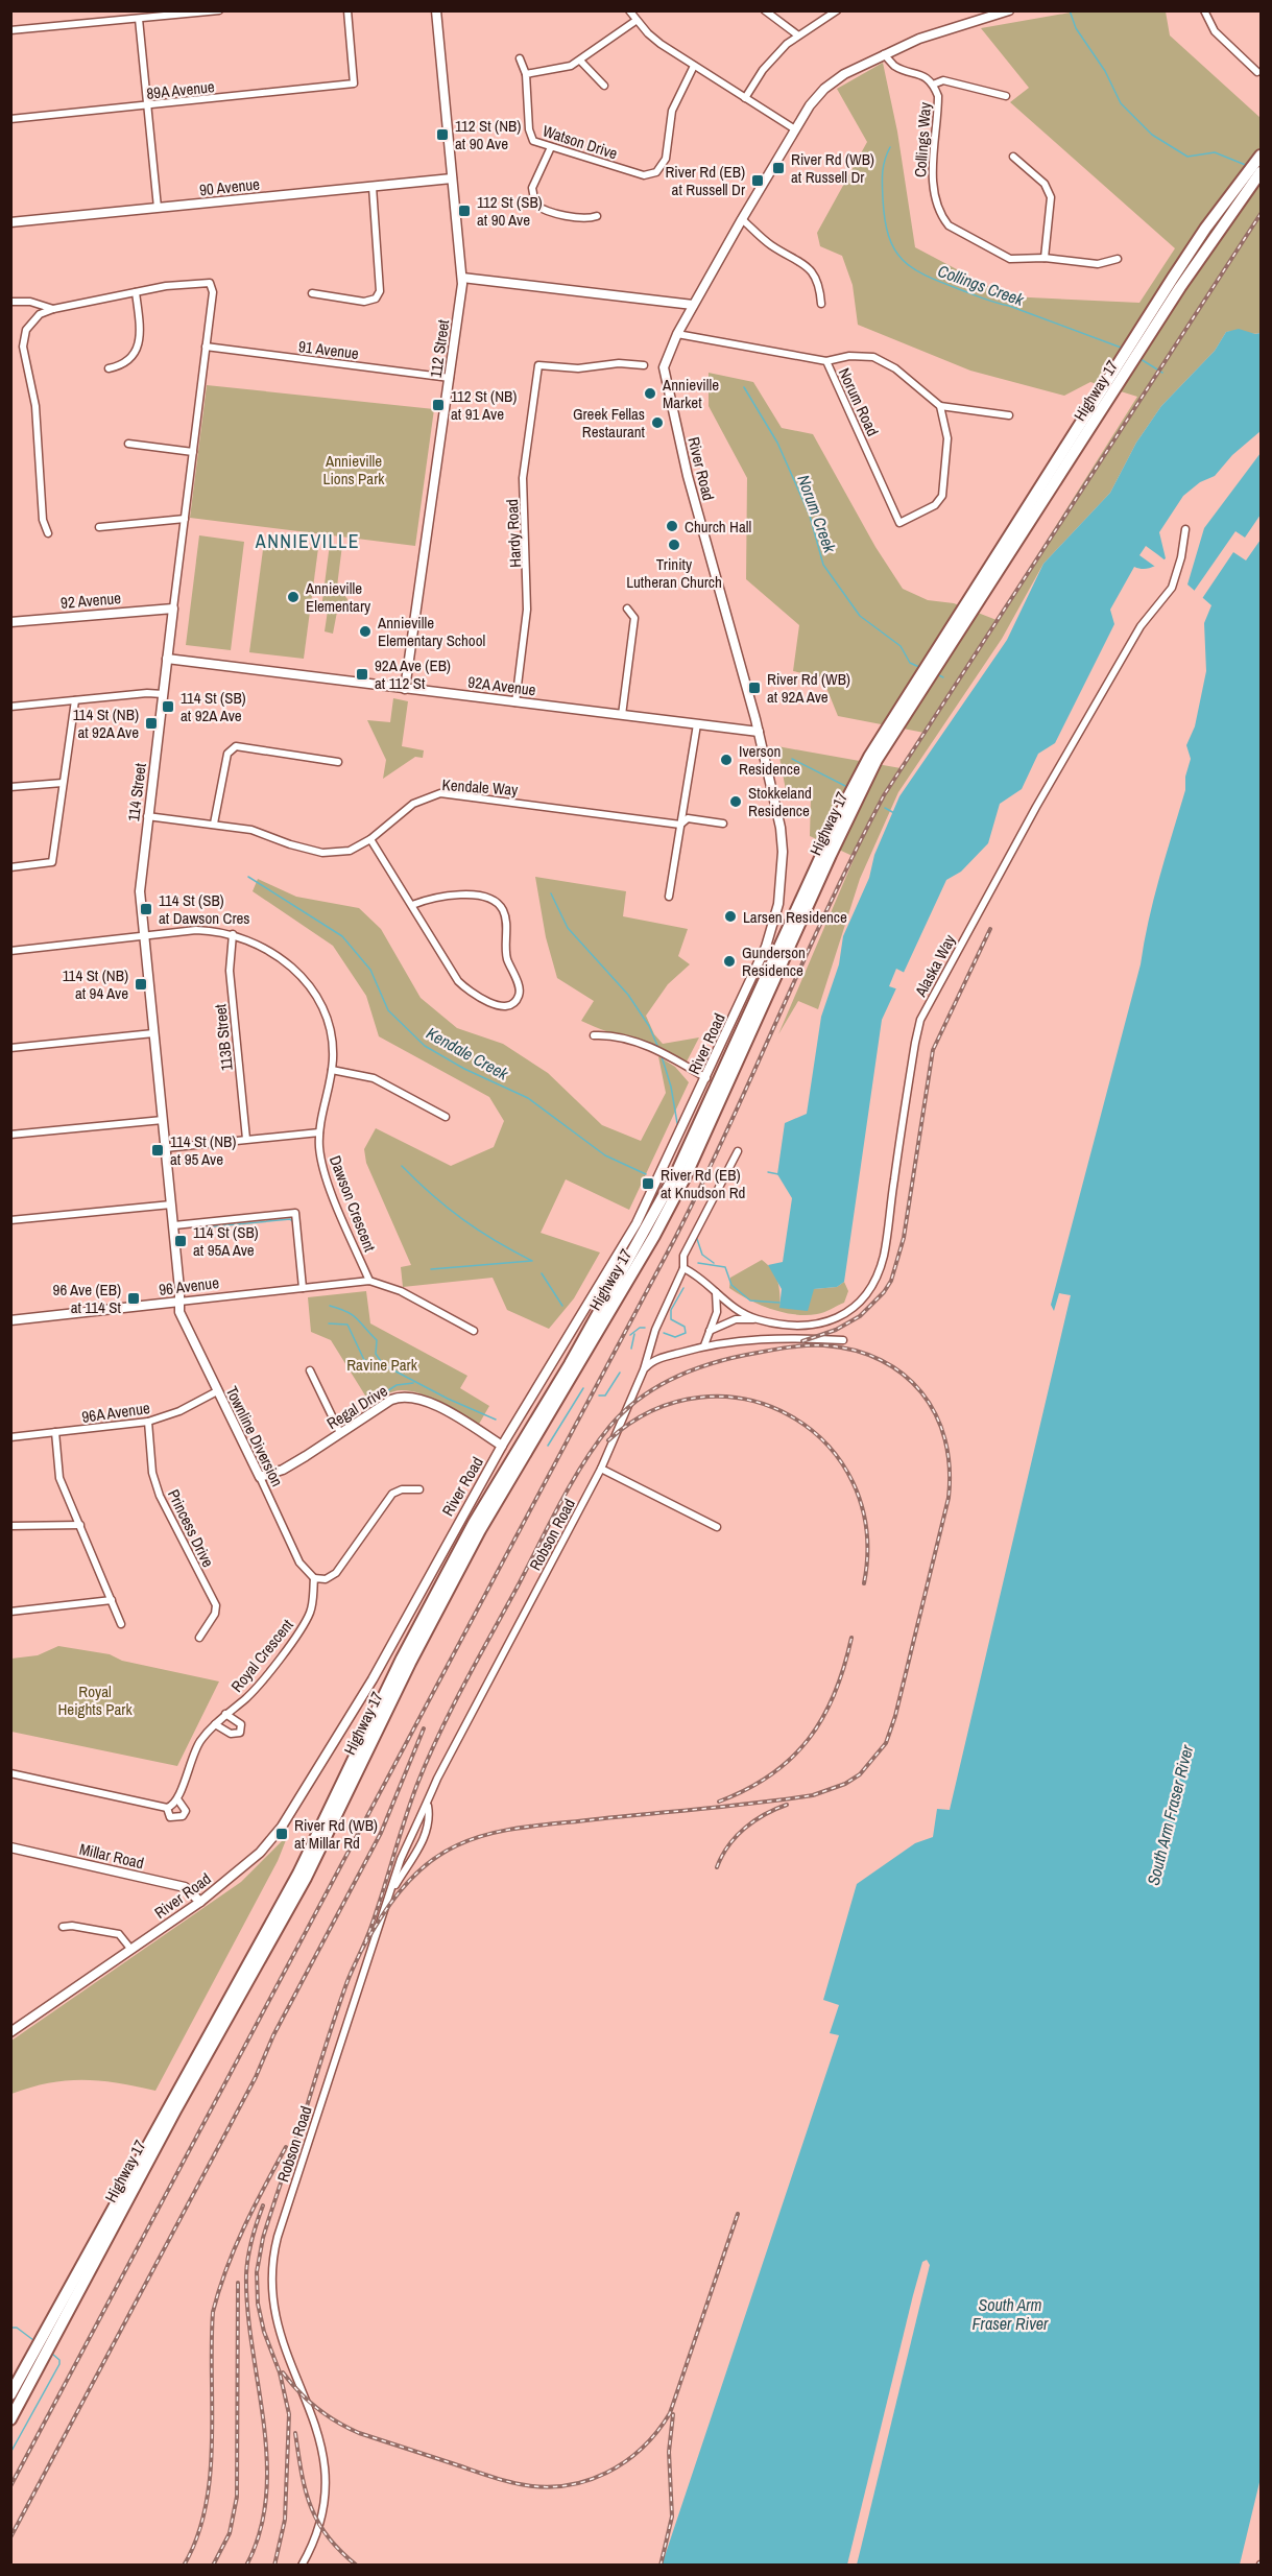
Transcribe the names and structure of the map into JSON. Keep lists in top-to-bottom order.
{
  "streets": {
    "highway": ["Highway 17"],
    "street": [
      "89A Avenue",
      "Collings Way",
      "Watson Drive",
      "90 Avenue",
      "112 Street",
      "91 Avenue",
      "Norum Road",
      "River Road",
      "Hardy Road",
      "92 Avenue",
      "92A Avenue",
      "Kendale Way",
      "114 Street",
      "Alaska Way",
      "113B Street",
      "Dawson Crescent",
      "96 Avenue",
      "Regal Drive",
      "96A Avenue",
      "Townline Diversion",
      "Princess Drive",
      "Robson Road",
      "Royal Crescent",
      "Millar Road"
    ]
  },
  "crossings": [
    ["Collings Way", "River Road"],
    ["90 Avenue", "112 Street"],
    ["112 Street", "91 Avenue"],
    ["112 Street", "92A Avenue"],
    ["91 Avenue", "114 Street"],
    ["Norum Road", "River Road"],
    ["River Road", "92A Avenue"],
    ["River Road", "Regal Drive"],
    ["River Road", "Millar Road"],
    ["Hardy Road", "92A Avenue"],
    ["92 Avenue", "114 Street"],
    ["92A Avenue", "114 Street"],
    ["Kendale Way", "114 Street"],
    ["114 Street", "Dawson Crescent"],
    ["114 Street", "96 Avenue"],
    ["114 Street", "Townline Diversion"],
    ["Alaska Way", "Robson Road"],
    ["113B Street", "Dawson Crescent"],
    ["Dawson Crescent", "96 Avenue"],
    ["96 Avenue", "Townline Diversion"],
    ["Regal Drive", "Townline Diversion"],
    ["96A Avenue", "Townline Diversion"],
    ["96A Avenue", "Princess Drive"],
    ["Townline Diversion", "Royal Crescent"]
  ],
  "districts": ["ANNIEVILLE"],
  "water": [
    "Collings Creek",
    "Norum Creek",
    "Kendale Creek",
    "South Arm Fraser River"
  ],
  "parks": ["Annieville Lions Park", "Ravine Park", "Royal Heights Park"],
  "places": {
    "transit": [
      "112 St (NB) at 90 Ave",
      "River Rd (WB) at Russell Dr",
      "River Rd (EB) at Russell Dr",
      "112 St (SB) at 90 Ave",
      "112 St (NB) at 91 Ave",
      "92A Ave (EB) at 112 St",
      "River Rd (WB) at 92A Ave",
      "114 St (SB) at 92A Ave",
      "114 St (NB) at 92A Ave",
      "114 St (SB) at Dawson Cres",
      "114 St (NB) at 94 Ave",
      "114 St (NB) at 95 Ave",
      "River Rd (EB) at Knudson Rd",
      "114 St (SB) at 95A Ave",
      "96 Ave (EB) at 114 St",
      "River Rd (WB) at Millar Rd"
    ],
    "other": [
      "Annieville Market",
      "Greek Fellas Restaurant",
      "Church Hall",
      "Trinity Lutheran Church",
      "Annieville Elementary",
      "Annieville Elementary School",
      "Iverson Residence",
      "Stokkeland Residence",
      "Larsen Residence",
      "Gunderson Residence"
    ]
  }
}
